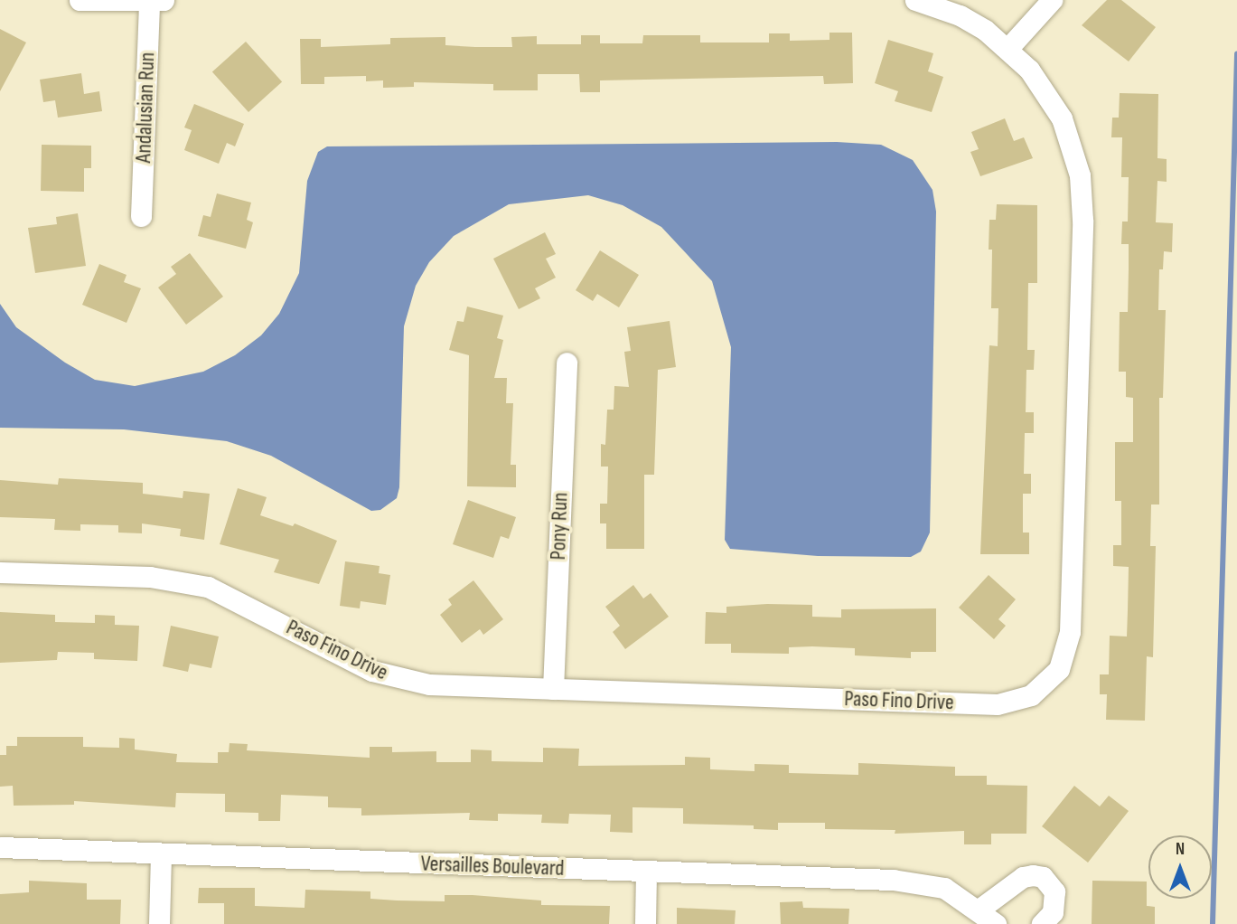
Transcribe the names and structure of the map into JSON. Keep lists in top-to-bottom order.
{
  "streets": {
    "street": [
      "Andalusian Run",
      "Pony Run",
      "Paso Fino Drive",
      "Versailles Boulevard"
    ]
  },
  "crossings": [
    ["Pony Run", "Paso Fino Drive"]
  ],
  "north": "top"
}
